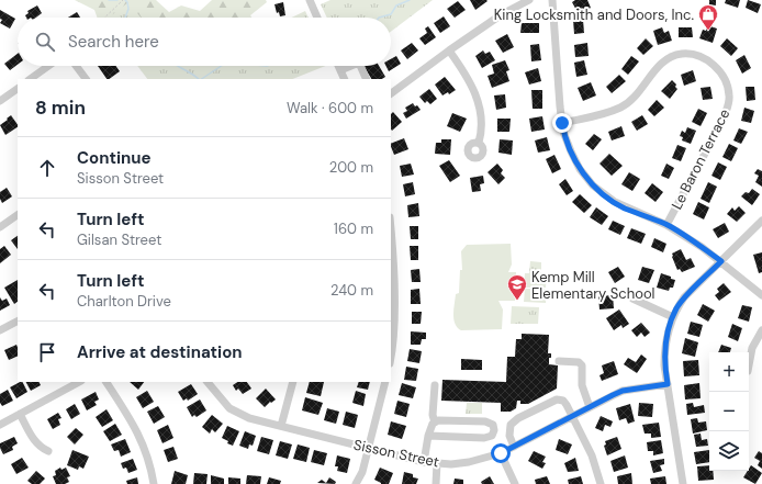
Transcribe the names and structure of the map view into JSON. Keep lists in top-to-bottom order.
{
  "streets": {
    "street": ["Le Baron Terrace", "Sisson Street"]
  },
  "places": {
    "shop": ["King Locksmith and Doors, Inc."],
    "school or university": ["Kemp Mill Elementary School"]
  },
  "page": {
    "search": "Search here",
    "heading": ["8 min", "Walk · 600 m"],
    "list": [
      ["Continue", "Sisson Street", "200 m"],
      ["Turn left", "Gilsan Street", "160 m"],
      ["Turn left", "Charlton Drive", "240 m"],
      "Arrive at destination"
    ],
    "map_buttons": ["+", "−"]
  }
}
